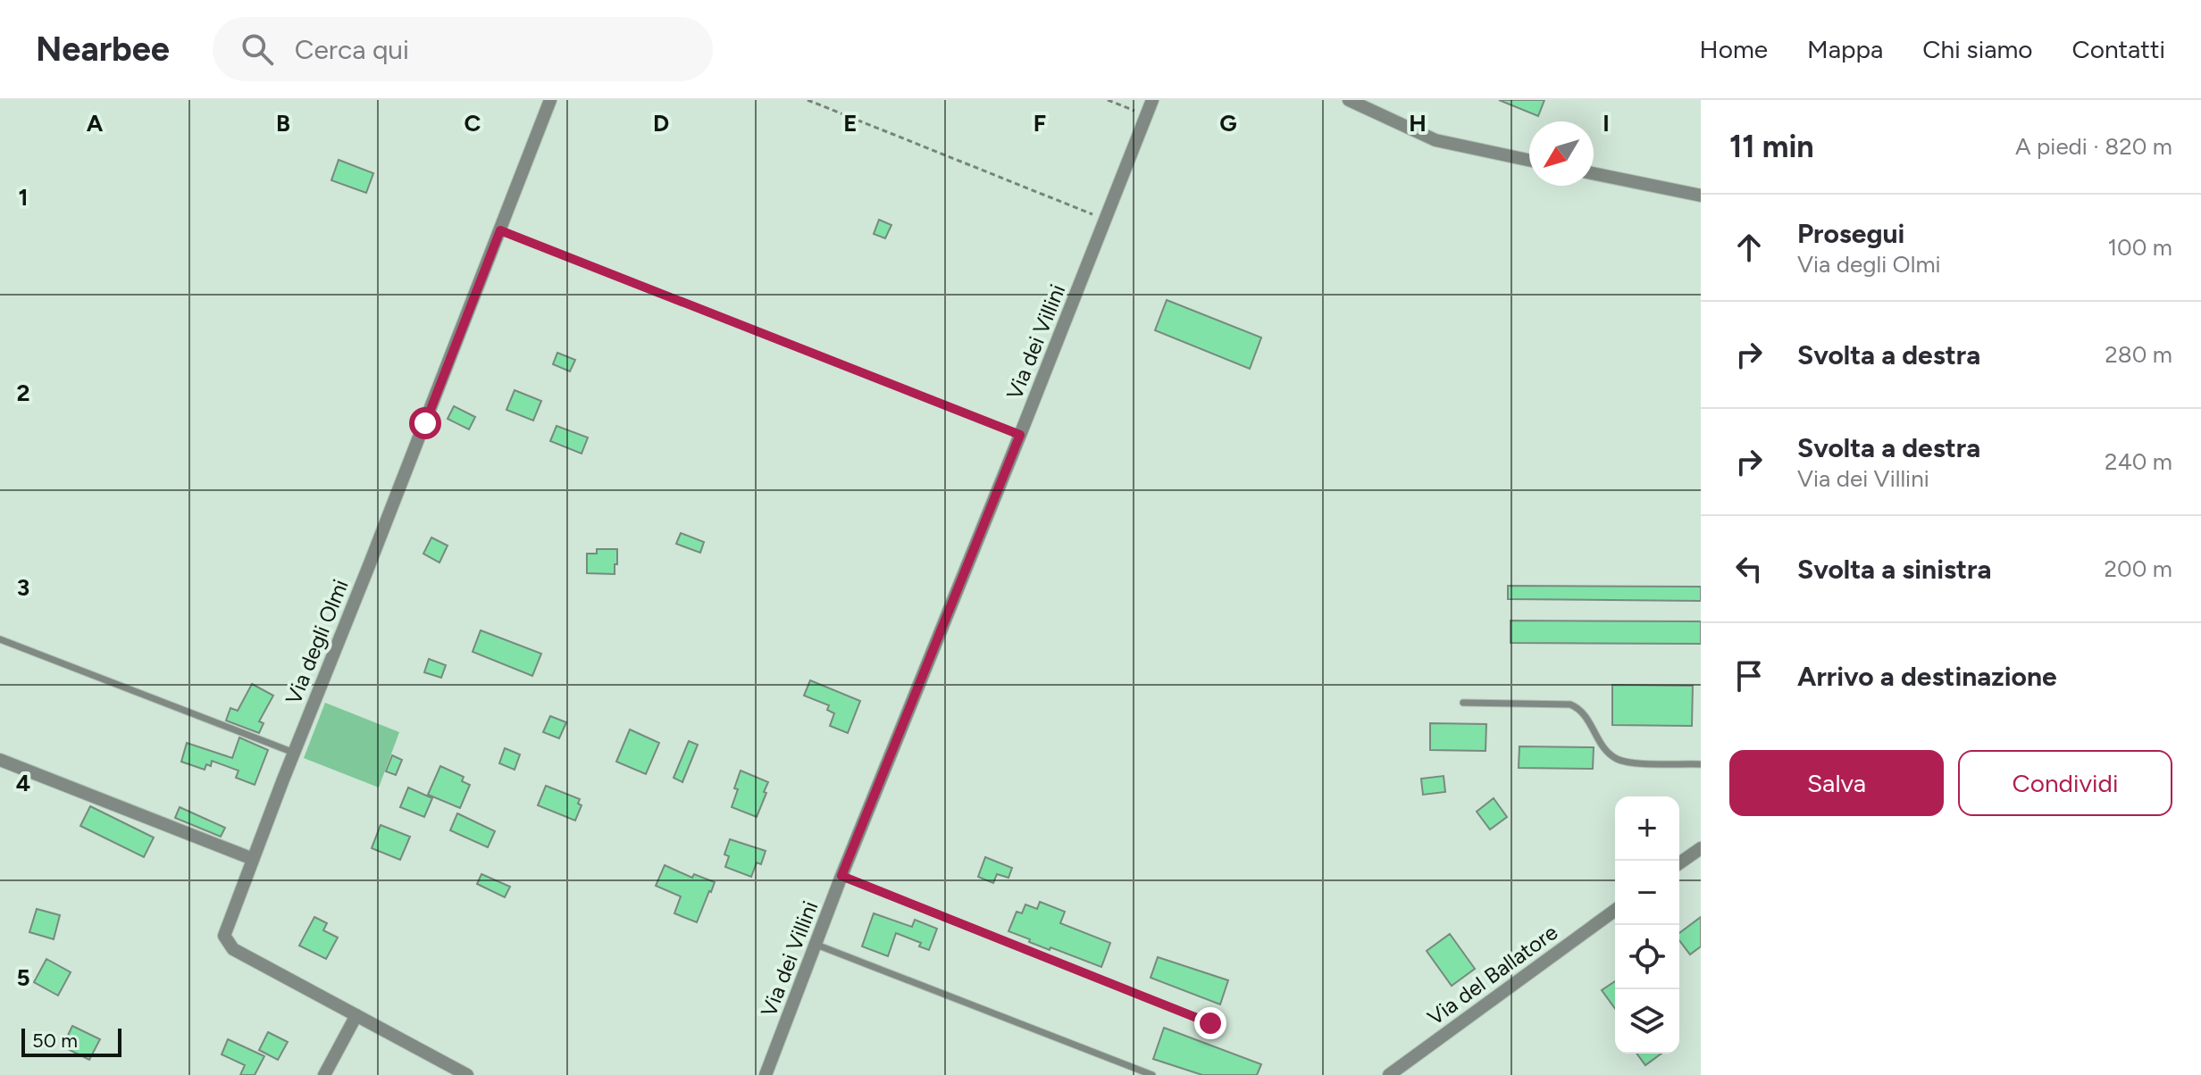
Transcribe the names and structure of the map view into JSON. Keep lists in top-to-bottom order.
{
  "streets": {
    "street": ["Via dei Villini", "Via degli Olmi", "Via del Ballatore"]
  },
  "scale_bar": "50 m",
  "north": "bottom left",
  "page": {
    "header": "Nearbee",
    "search": "Cerca qui",
    "nav": [
      "Home",
      "Mappa",
      "Chi siamo",
      "Contatti"
    ],
    "heading": ["11 min", "A piedi · 820 m"],
    "list": [
      ["Prosegui", "Via degli Olmi", "100 m"],
      ["Svolta a destra", "280 m"],
      ["Svolta a destra", "Via dei Villini", "240 m"],
      ["Svolta a sinistra", "200 m"],
      "Arrivo a destinazione"
    ],
    "buttons": ["Salva", "Condividi"],
    "map_buttons": ["+", "−"],
    "scale": "50 m"
  },
  "grid": {
    "columns": [
      "A",
      "B",
      "C",
      "D",
      "E",
      "F",
      "G",
      "H",
      "I"
    ],
    "rows": [
      "1",
      "2",
      "3",
      "4",
      "5"
    ]
  }
}
